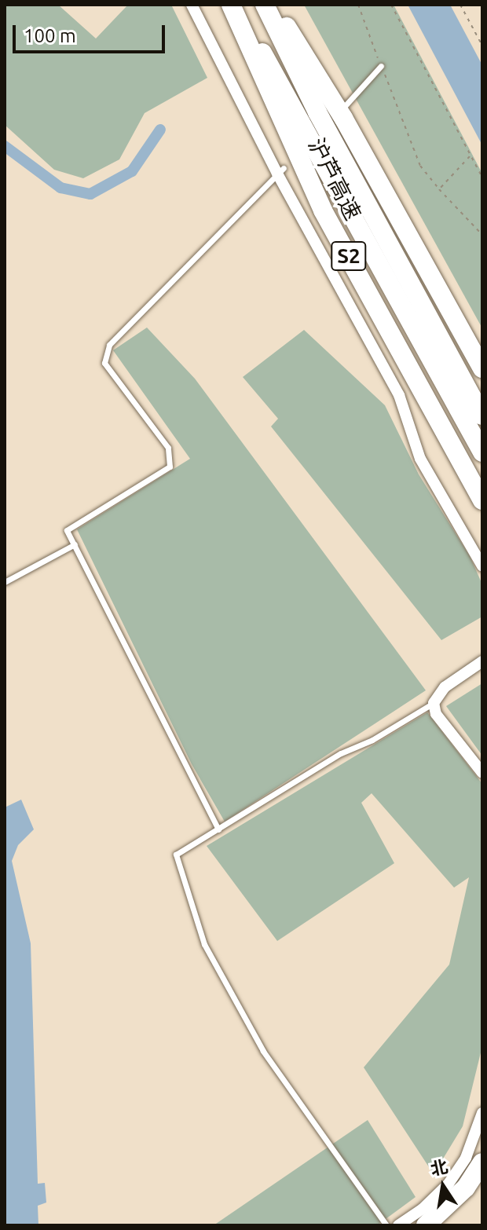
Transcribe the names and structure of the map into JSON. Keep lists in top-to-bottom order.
{
  "streets": {
    "highway": ["沪芦高速", "S2"]
  },
  "scale_bar": "100 m",
  "north": "top"
}
